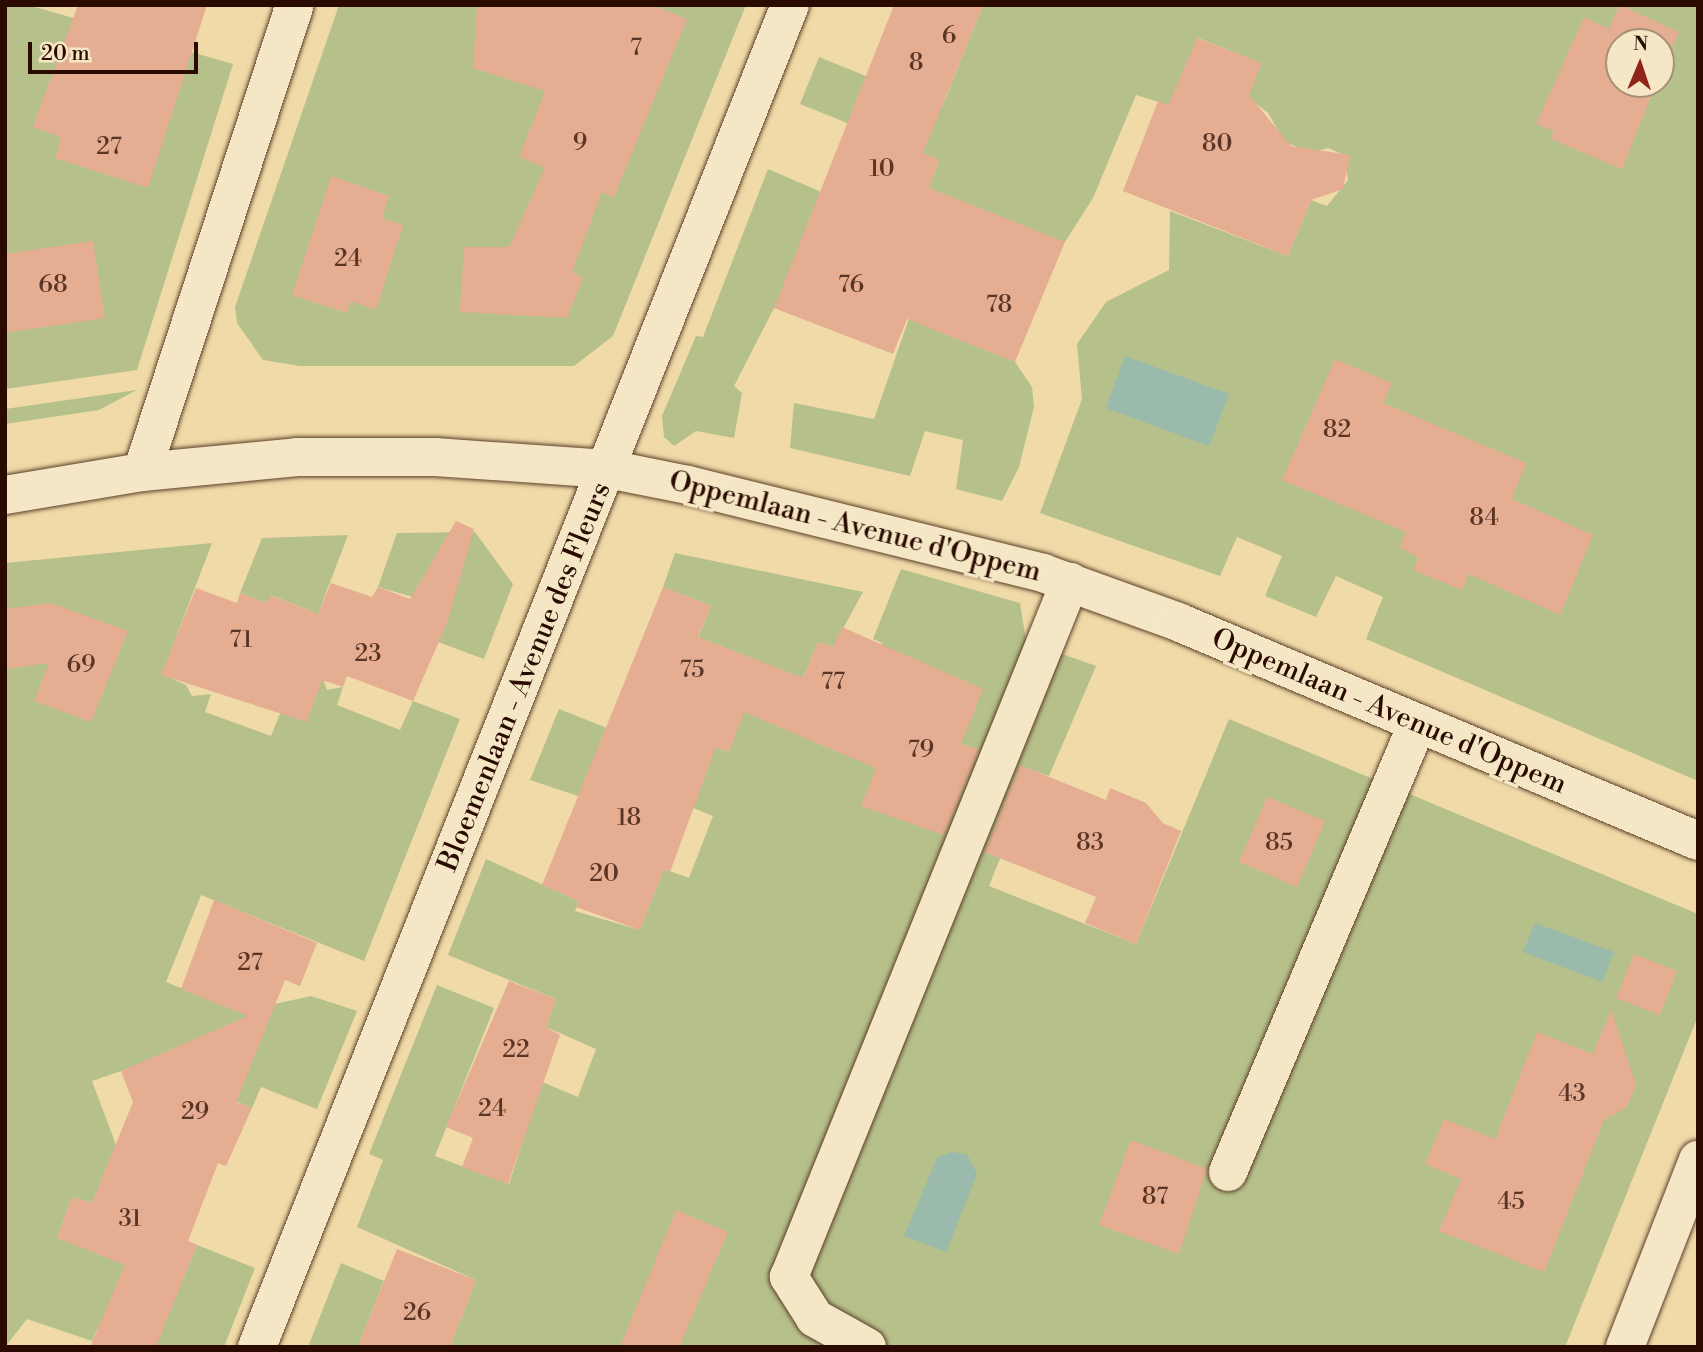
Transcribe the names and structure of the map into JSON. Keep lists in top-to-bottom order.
{
  "streets": {
    "street": ["Oppemlaan - Avenue d'Oppem", "Bloemenlaan - Avenue des Fleurs"]
  },
  "crossings": [
    ["Oppemlaan - Avenue d'Oppem", "Bloemenlaan - Avenue des Fleurs"]
  ],
  "house_numbers": [
    "6",
    "7",
    "8",
    "9",
    "80",
    "27",
    "10",
    "24",
    "68",
    "76",
    "78",
    "82",
    "84",
    "71",
    "23",
    "69",
    "75",
    "77",
    "79",
    "18",
    "83",
    "85",
    "20",
    "27",
    "22",
    "43",
    "24",
    "29",
    "87",
    "45",
    "31",
    "26"
  ],
  "scale_bar": "20 m",
  "north": "top"
}
